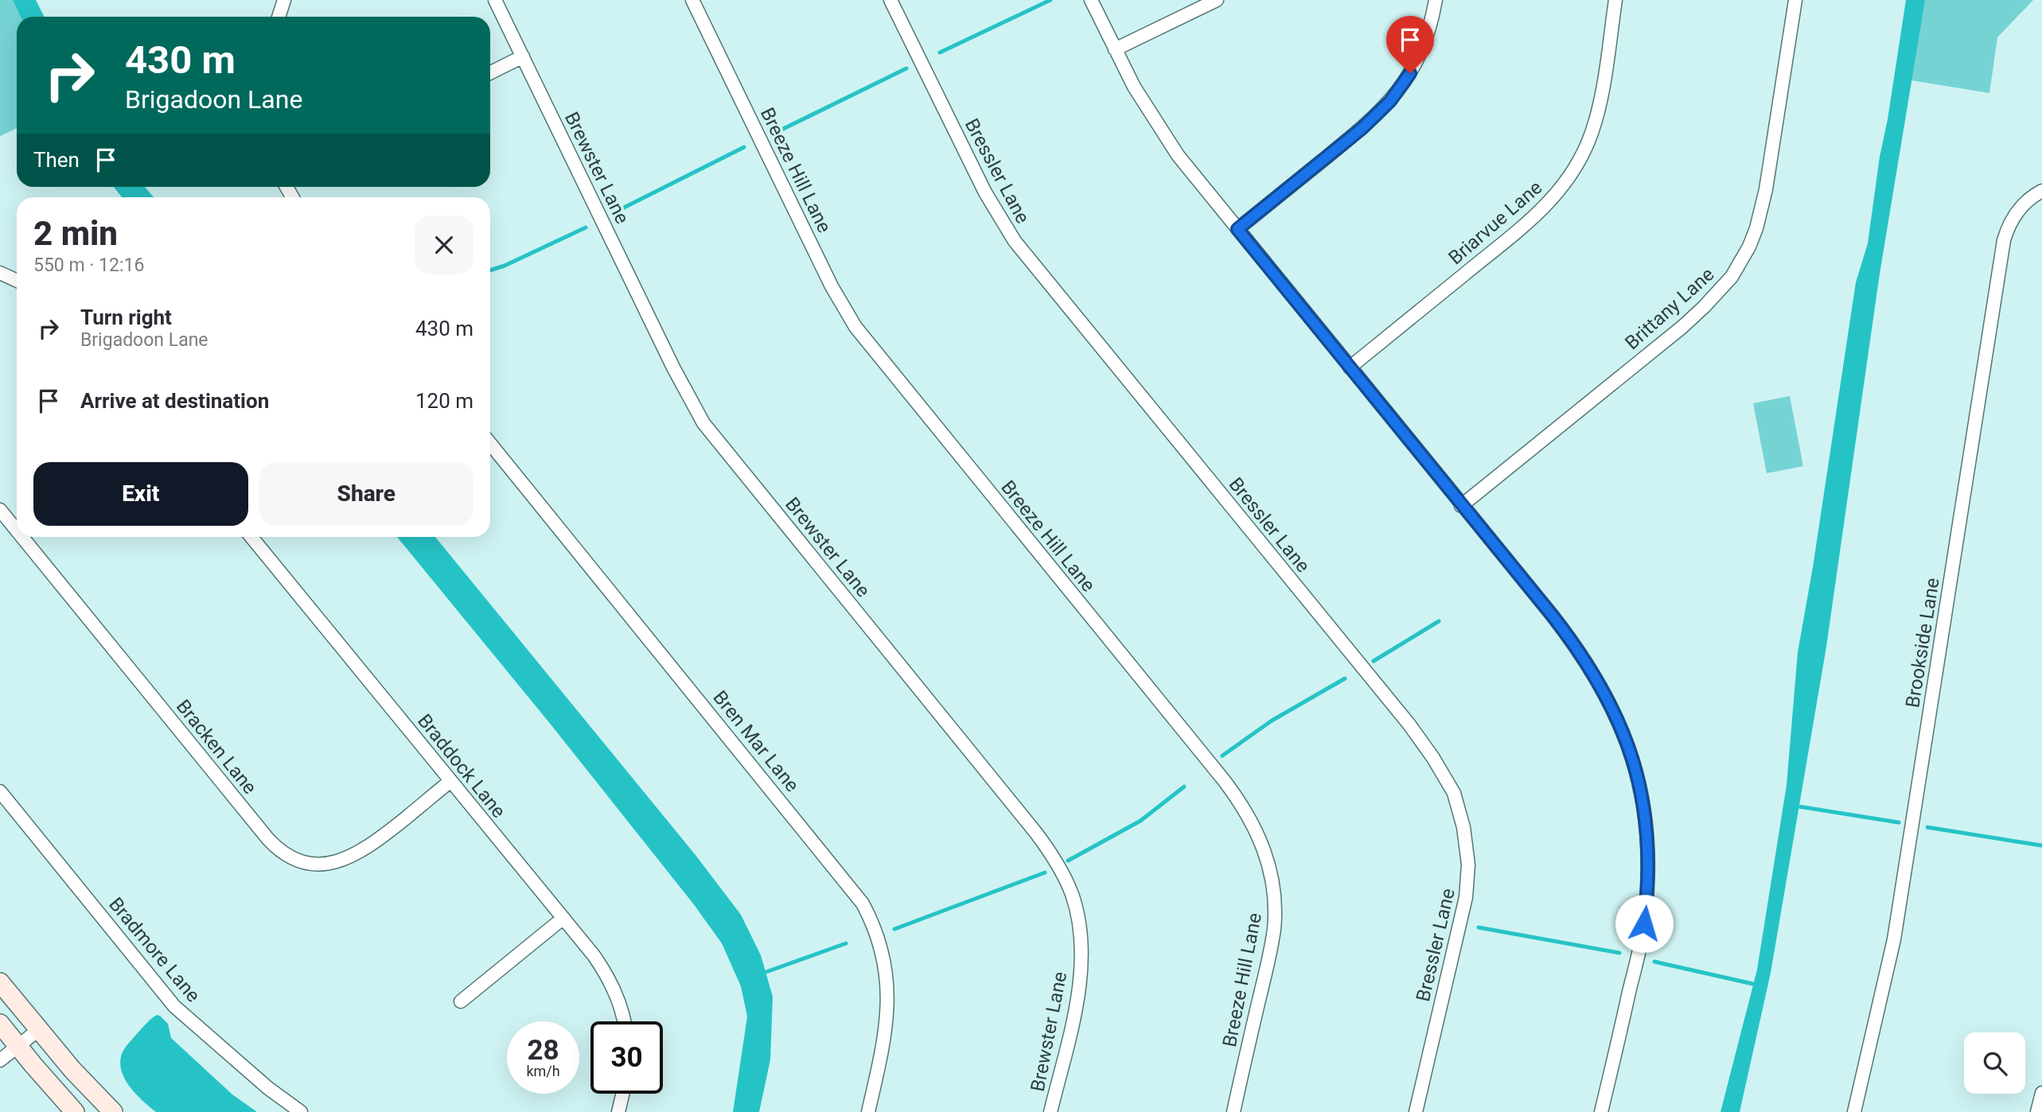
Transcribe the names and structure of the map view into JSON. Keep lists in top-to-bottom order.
{
  "streets": {
    "street": [
      "Brewster Lane",
      "Breeze Hill Lane",
      "Bressler Lane",
      "Briarvue Lane",
      "Brittany Lane",
      "Brookside Lane",
      "Bren Mar Lane",
      "Bracken Lane",
      "Braddock Lane",
      "Bradmore Lane"
    ]
  },
  "crossings": [
    ["Bracken Lane", "Braddock Lane"]
  ],
  "page": {
    "turn": ["430 m", "Brigadoon Lane"],
    "then": "Then",
    "heading": ["2 min", "550 m · 12:16"],
    "list": [
      {
        "name": "Turn right",
        "note": "Brigadoon Lane",
        "value": "430 m"
      },
      {
        "name": "Arrive at destination",
        "value": "120 m"
      }
    ],
    "buttons": ["Exit", "Share"],
    "speed": "28 km/h",
    "limit": "30"
  }
}
